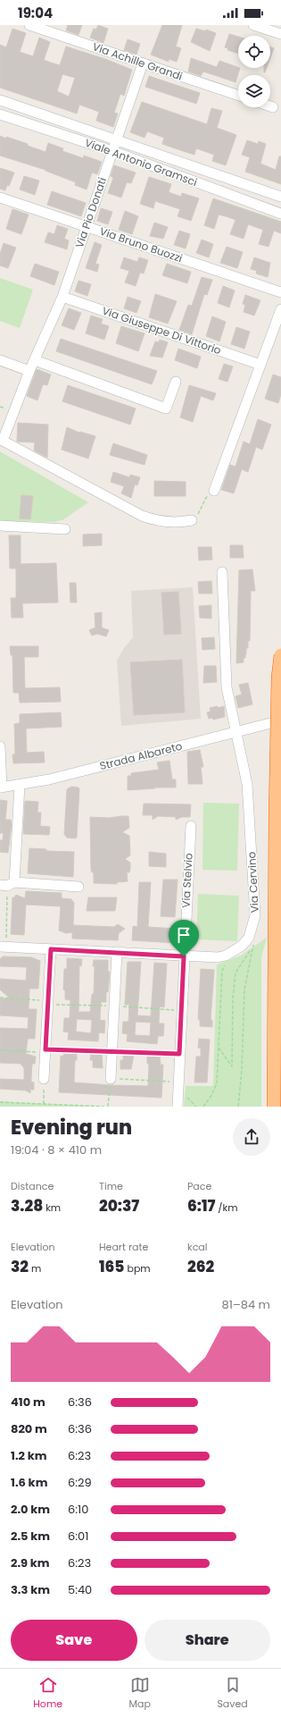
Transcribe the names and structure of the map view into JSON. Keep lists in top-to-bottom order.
{
  "streets": {
    "street": [
      "Via Achille Grandi",
      "Viale Antonio Gramsci",
      "Via Pio Donati",
      "Via Bruno Buozzi",
      "Via Giuseppe Di Vittorio",
      "Strada Albareto",
      "Via Stelvio",
      "Via Cervino"
    ]
  },
  "crossings": [
    ["Via Achille Grandi", "Via Pio Donati"],
    ["Viale Antonio Gramsci", "Via Pio Donati"],
    ["Via Pio Donati", "Via Bruno Buozzi"],
    ["Via Pio Donati", "Via Giuseppe Di Vittorio"],
    ["Strada Albareto", "Via Cervino"],
    ["Via Stelvio", "Via Cervino"]
  ],
  "page": {
    "status": "19:04",
    "heading": ["Evening run", "19:04 · 8 × 410 m"],
    "stats": [
      ["Distance", "3.28 km"],
      ["Time", "20:37"],
      ["Pace", "6:17 /km"],
      ["Elevation", "32 m"],
      ["Heart rate", "165 bpm"],
      ["kcal", "262"]
    ],
    "chart": ["Elevation", "81–84 m"],
    "list": [
      {
        "name": "410 m",
        "note": "6:36"
      },
      {
        "name": "820 m",
        "note": "6:36"
      },
      {
        "name": "1.2 km",
        "note": "6:23"
      },
      {
        "name": "1.6 km",
        "note": "6:29"
      },
      {
        "name": "2.0 km",
        "note": "6:10"
      },
      {
        "name": "2.5 km",
        "note": "6:01"
      },
      {
        "name": "2.9 km",
        "note": "6:23"
      },
      {
        "name": "3.3 km",
        "note": "5:40"
      }
    ],
    "buttons": ["Save", "Share"],
    "tabs": ["Home", "Map", "Saved"]
  }
}
